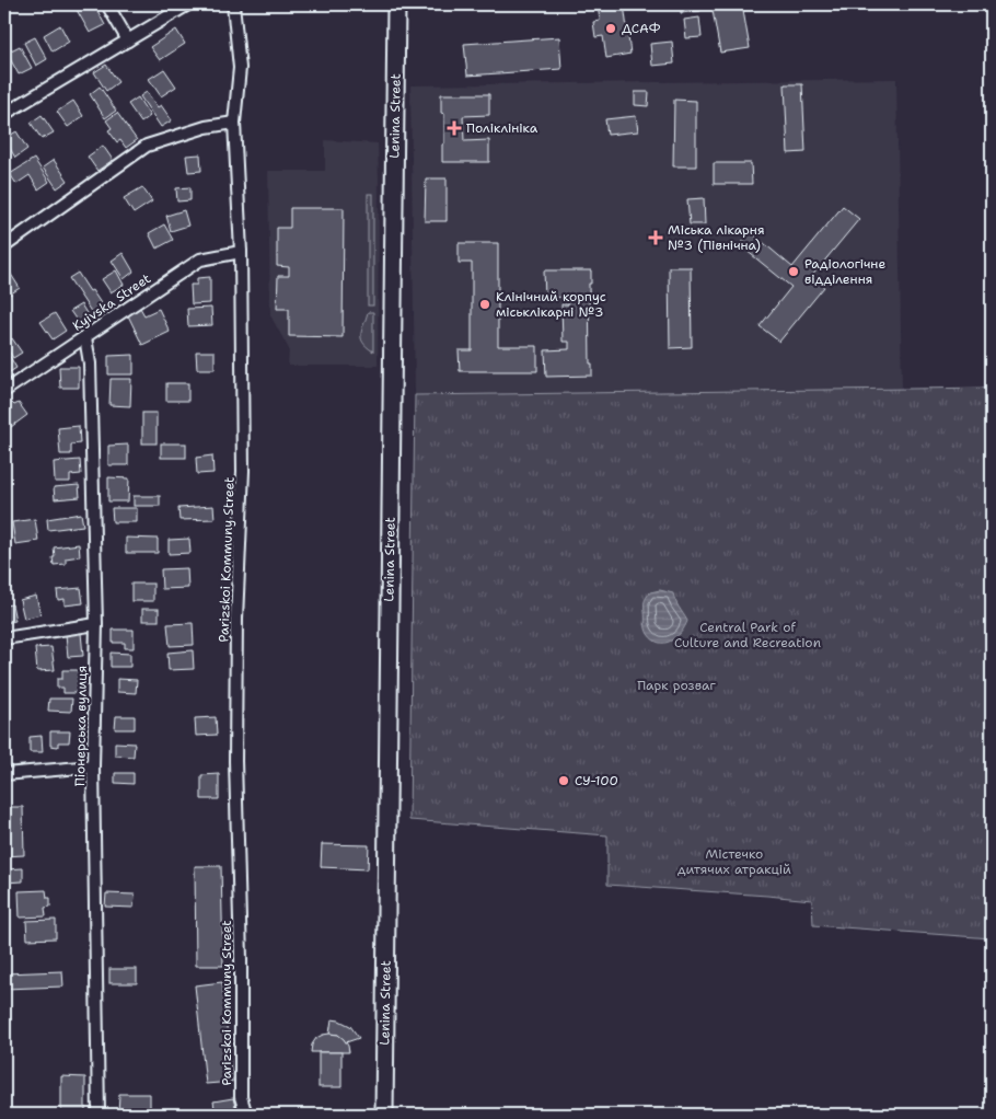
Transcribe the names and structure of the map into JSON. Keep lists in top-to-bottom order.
{
  "streets": {
    "main road": ["Lenina Street"],
    "street": ["Kyivska Street", "Parizskoi Kommuny Street", "Піонерська вулиця"]
  },
  "crossings": [
    ["Kyivska Street", "Parizskoi Kommuny Street"],
    ["Kyivska Street", "Піонерська вулиця"]
  ],
  "parks": ["Central Park of Culture and Recreation", "Парк розваг", "Містечко дитячих атракцій"],
  "places": {
    "other": [
      "ДСАФ",
      "Радіологічне відділення",
      "Клінічний корпус міськлікарні №3",
      "СУ-100"
    ],
    "health": ["Поліклініка", "Міська лікарня №3 (Північна)"]
  }
}
